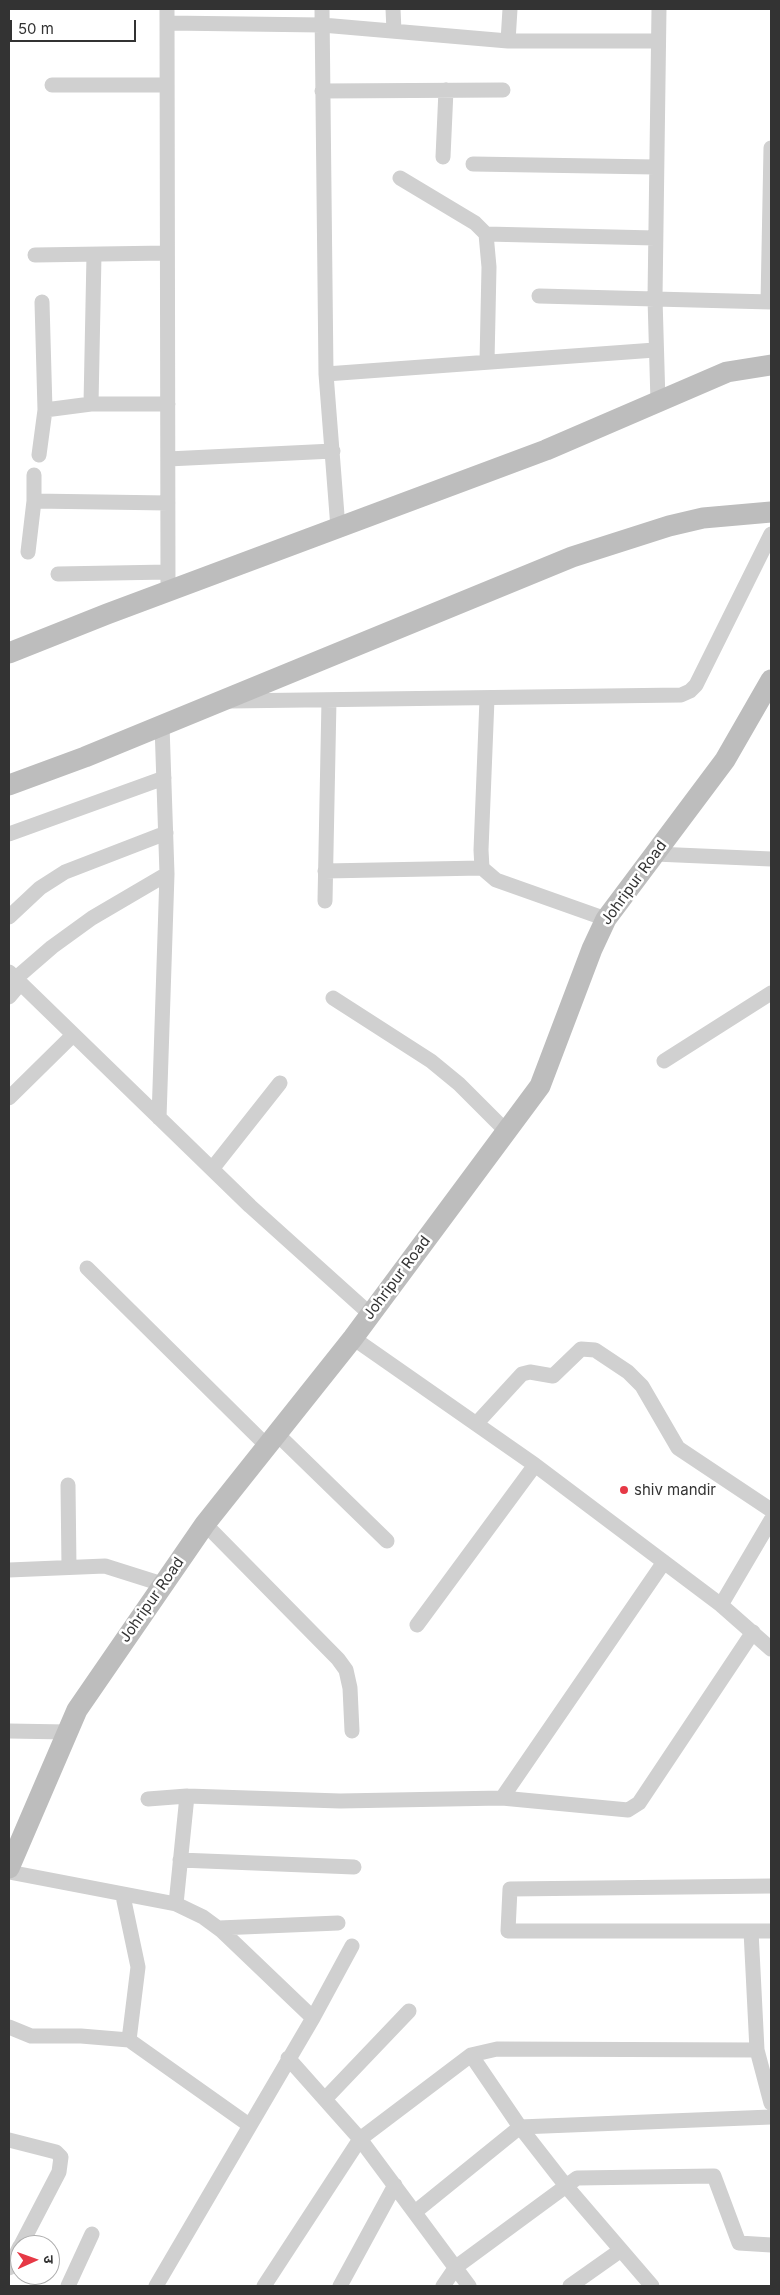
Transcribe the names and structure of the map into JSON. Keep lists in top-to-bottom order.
{
  "streets": {
    "street": ["Johripur Road"]
  },
  "places": ["shiv mandir"],
  "scale_bar": "50 m",
  "north": "right"
}
